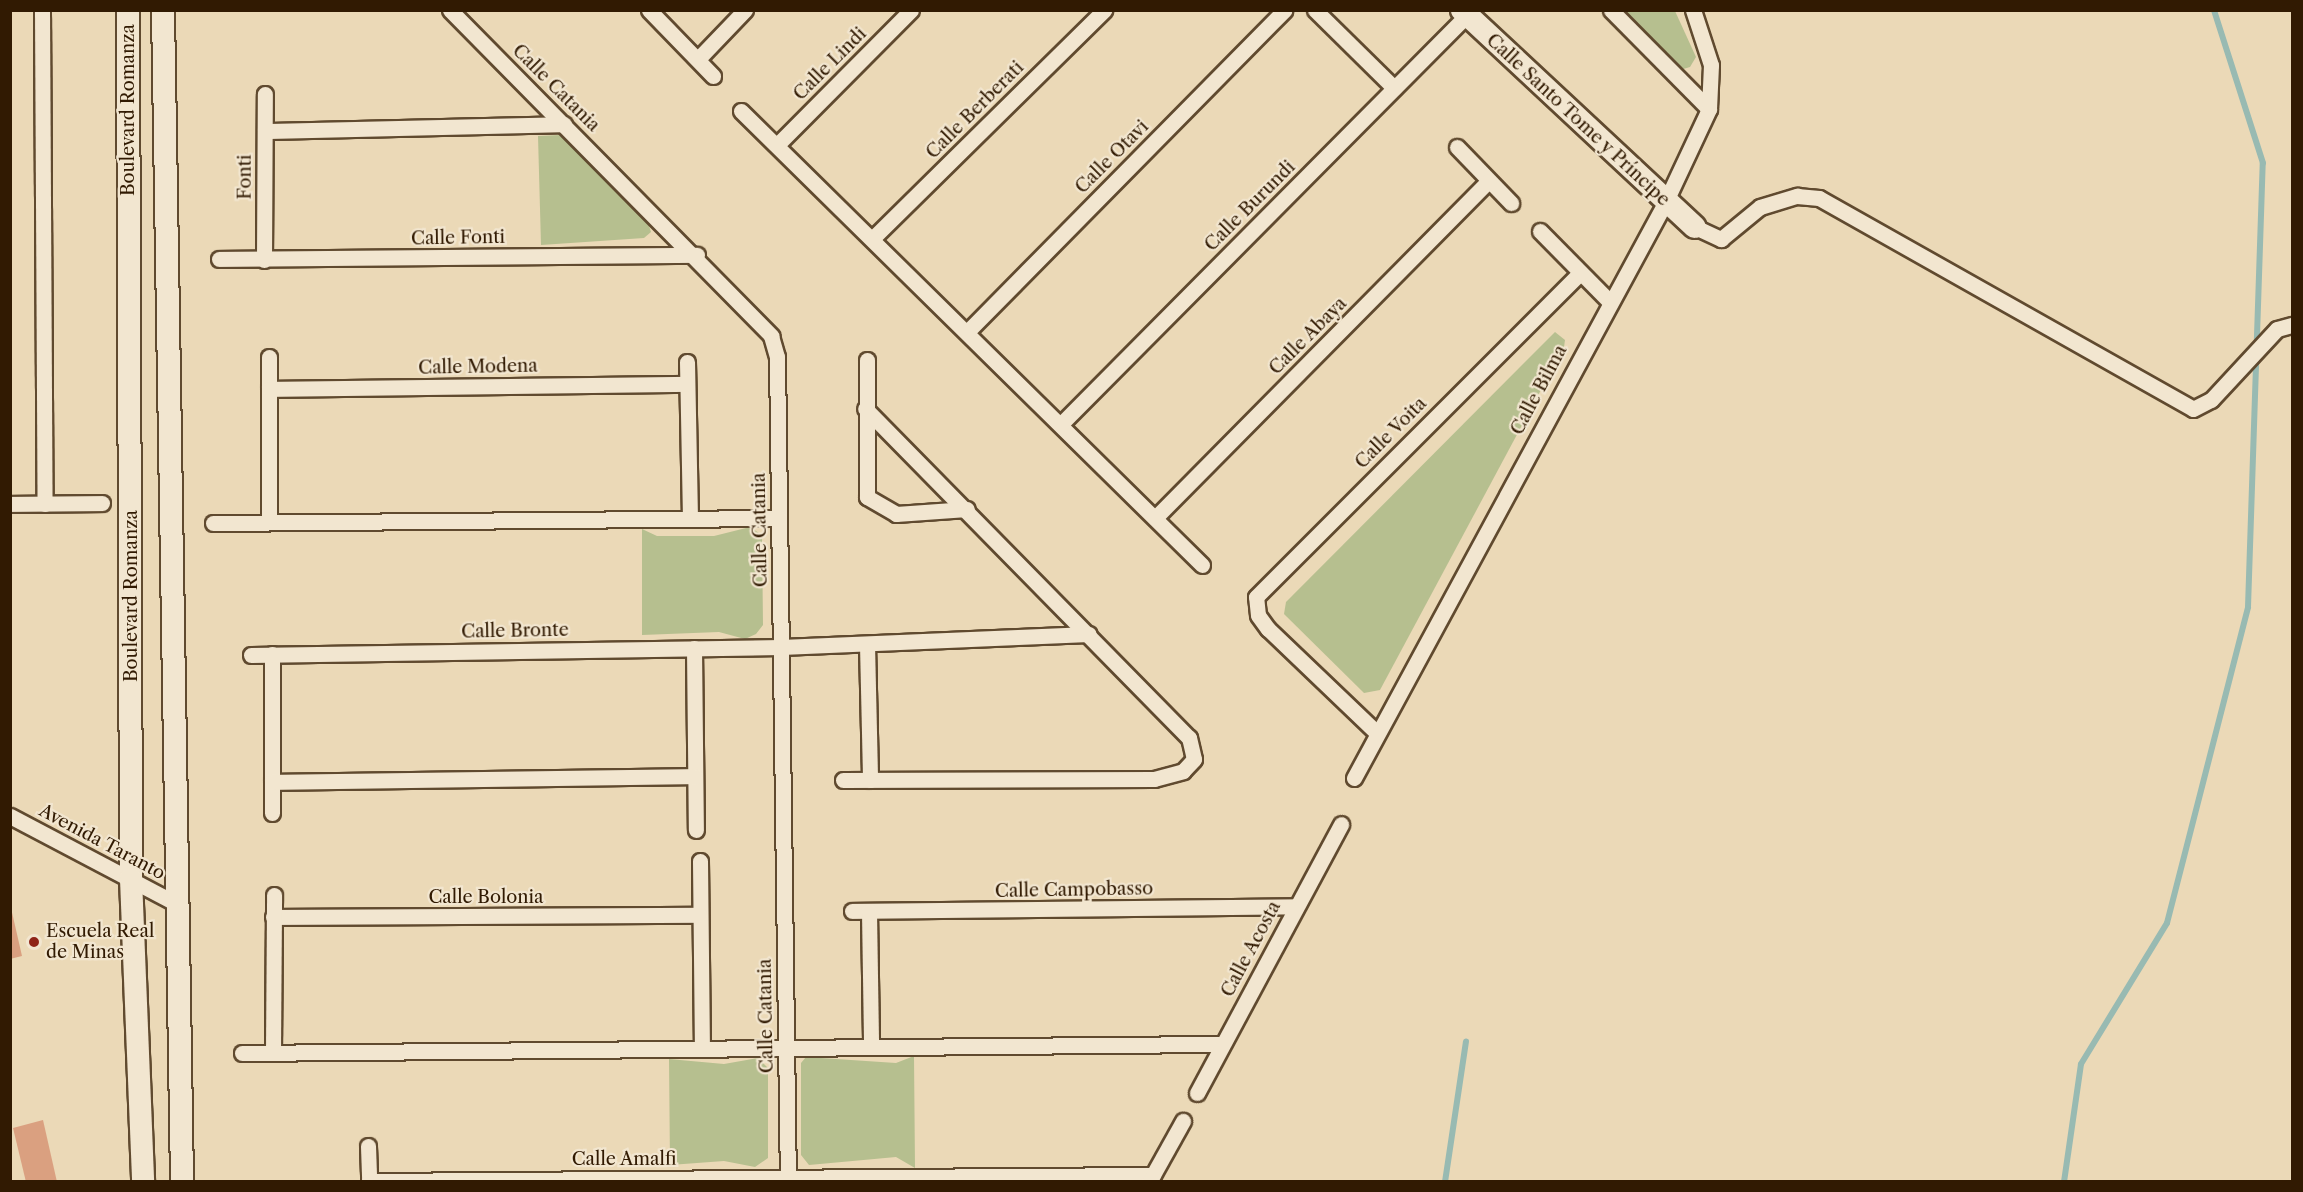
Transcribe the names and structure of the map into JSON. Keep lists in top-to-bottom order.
{
  "streets": {
    "main road": ["Boulevard Romanza", "Calle Santo Tome y Príncipe"],
    "street": [
      "Calle Lindi",
      "Calle Catania",
      "Calle Berberati",
      "Calle Otavi",
      "Fonti",
      "Calle Burundi",
      "Calle Fonti",
      "Calle Abaya",
      "Calle Modena",
      "Calle Bilma",
      "Calle Voita",
      "Calle Bronte",
      "Avenida Taranto",
      "Calle Campobasso",
      "Calle Bolonia",
      "Calle Acosta",
      "Calle Amalfi"
    ]
  },
  "crossings": [
    ["Calle Catania", "Calle Fonti"],
    ["Calle Catania", "Calle Bronte"],
    ["Calle Catania", "Calle Amalfi"],
    ["Boulevard Romanza", "Avenida Taranto"],
    ["Calle Santo Tome y Príncipe", "Calle Burundi"],
    ["Calle Santo Tome y Príncipe", "Calle Bilma"],
    ["Fonti", "Calle Fonti"],
    ["Calle Bilma", "Calle Voita"],
    ["Calle Campobasso", "Calle Acosta"]
  ],
  "places": ["Escuela Real de Minas"]
}
